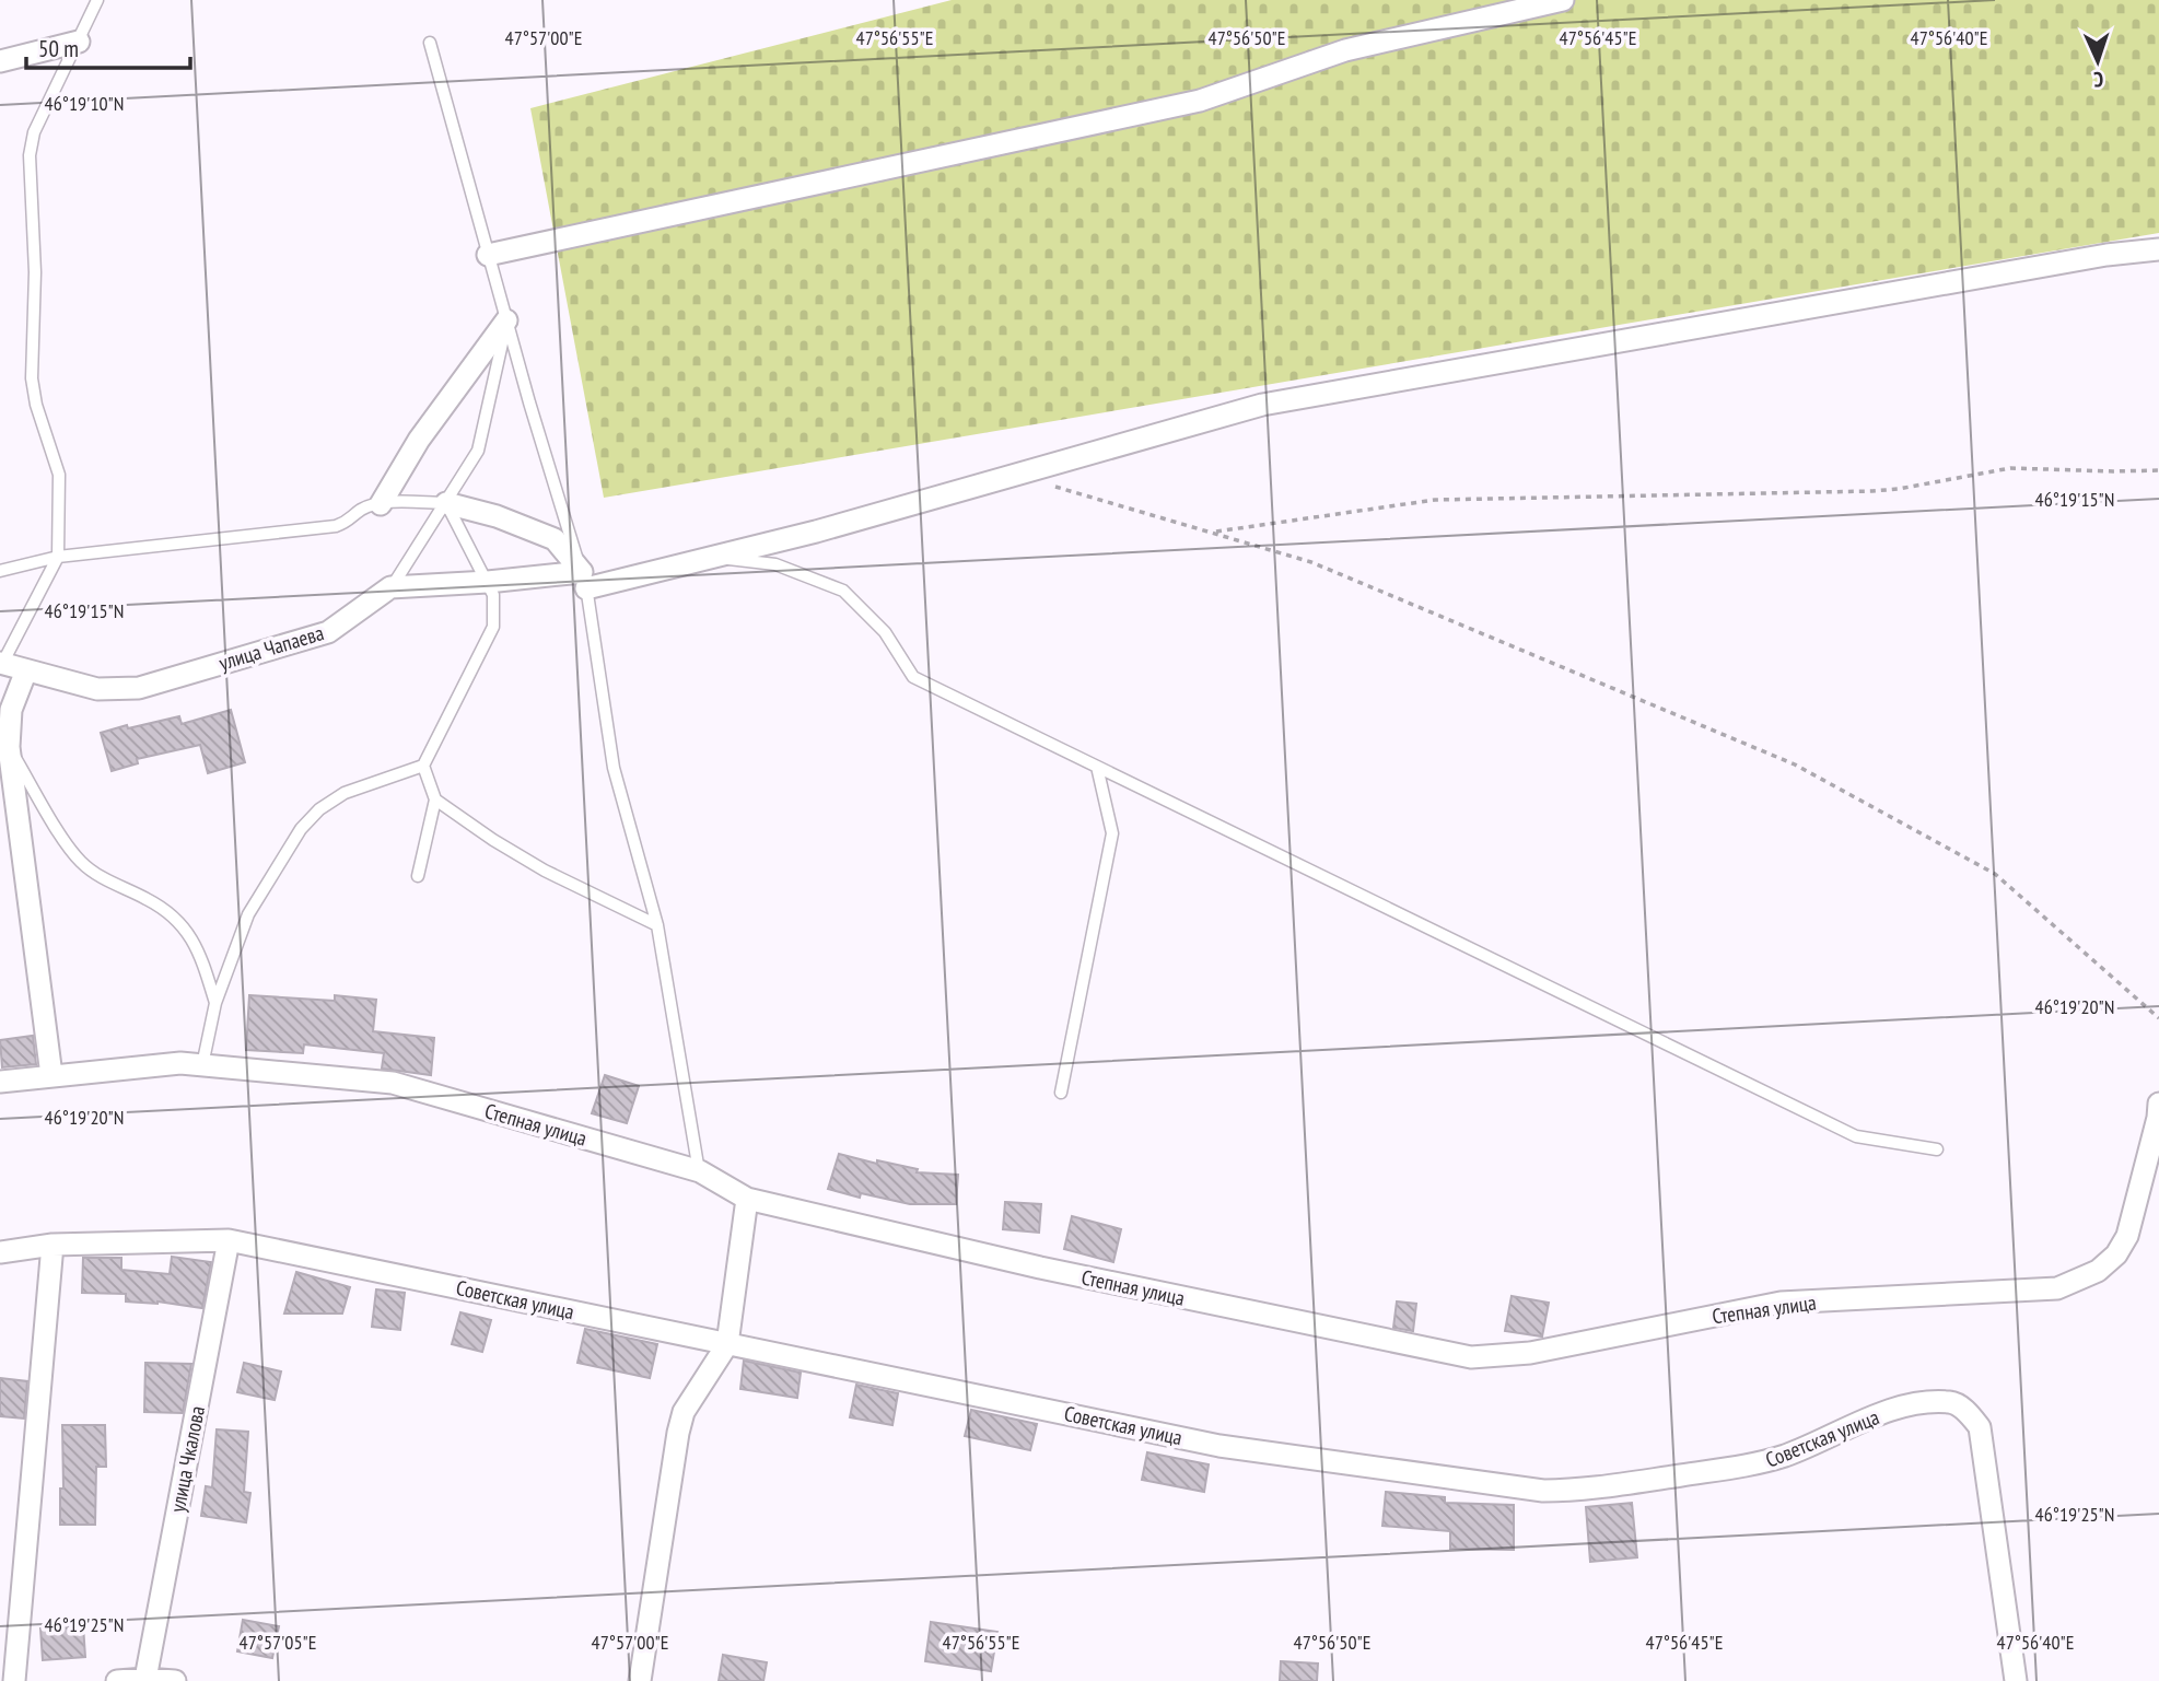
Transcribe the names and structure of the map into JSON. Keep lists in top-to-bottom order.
{
  "streets": {
    "street": [
      "улица Чапаева",
      "Степная улица",
      "Советская улица",
      "улица Чкалова"
    ]
  },
  "crossings": [
    ["Советская улица", "улица Чкалова"]
  ],
  "scale_bar": "50 m",
  "north": "bottom",
  "coordinates": [
    "47°57'00\"E",
    "47°56'55\"E",
    "47°56'50\"E",
    "47°56'45\"E",
    "47°56'40\"E",
    "46°19'10\"N",
    "46°19'15\"N",
    "46°19'20\"N",
    "46°19'25\"N",
    "47°57'05\"E"
  ]
}
